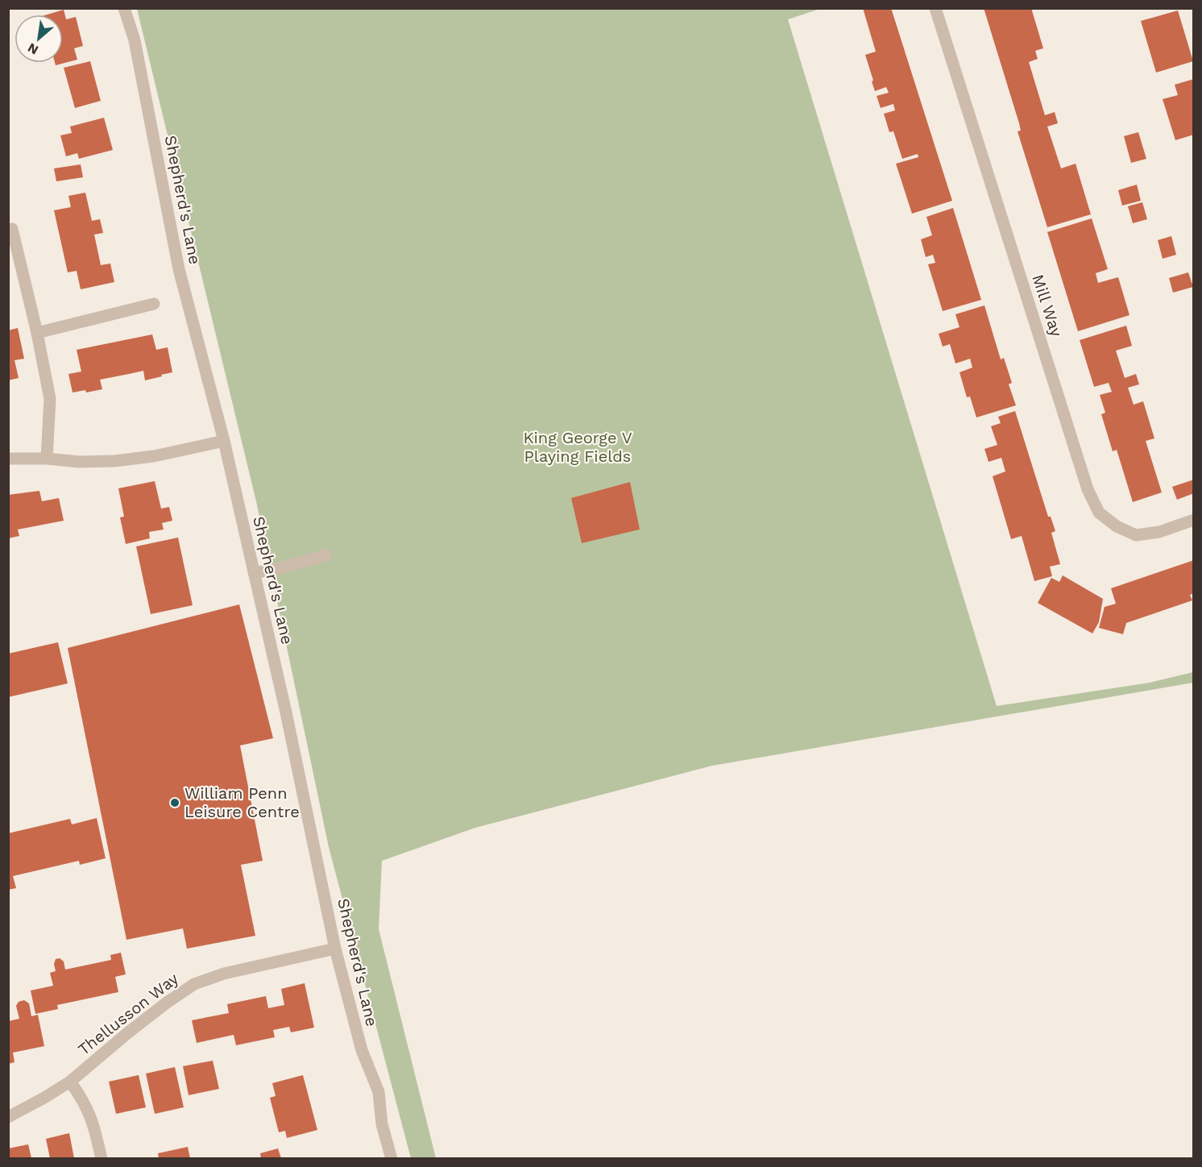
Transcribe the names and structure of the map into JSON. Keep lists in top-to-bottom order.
{
  "streets": {
    "street": ["Shepherd's Lane", "Mill Way", "Thellusson Way"]
  },
  "crossings": [
    ["Shepherd's Lane", "Thellusson Way"]
  ],
  "parks": ["King George V Playing Fields"],
  "places": ["William Penn Leisure Centre"],
  "north": "bottom left"
}
